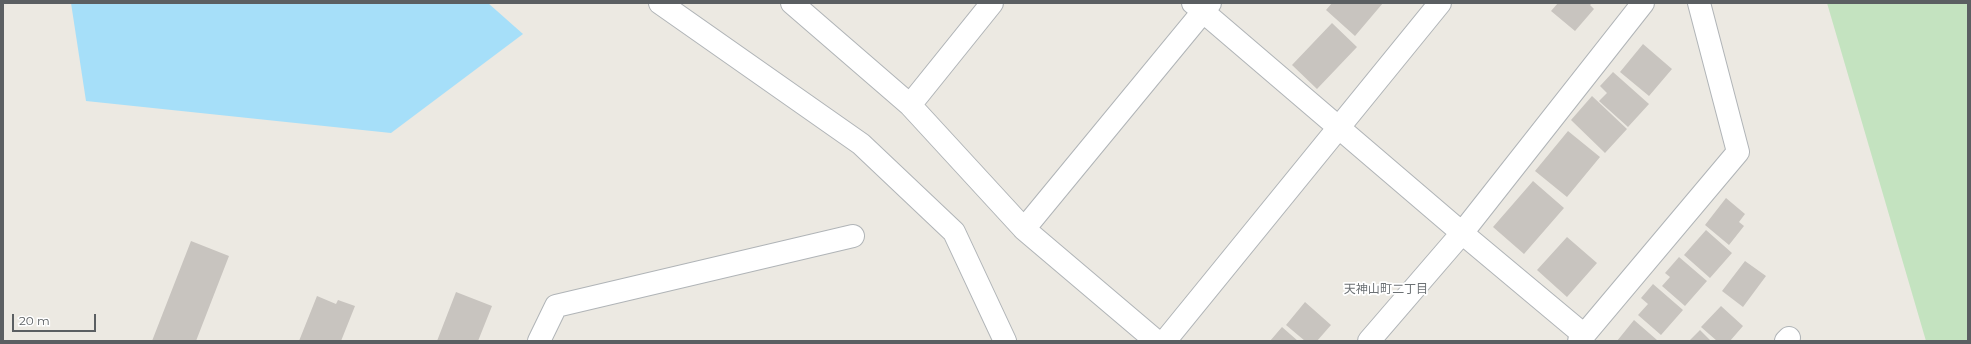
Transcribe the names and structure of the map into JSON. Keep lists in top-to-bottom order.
{
  "districts": ["天神山町二丁目"],
  "scale_bar": "20 m"
}
